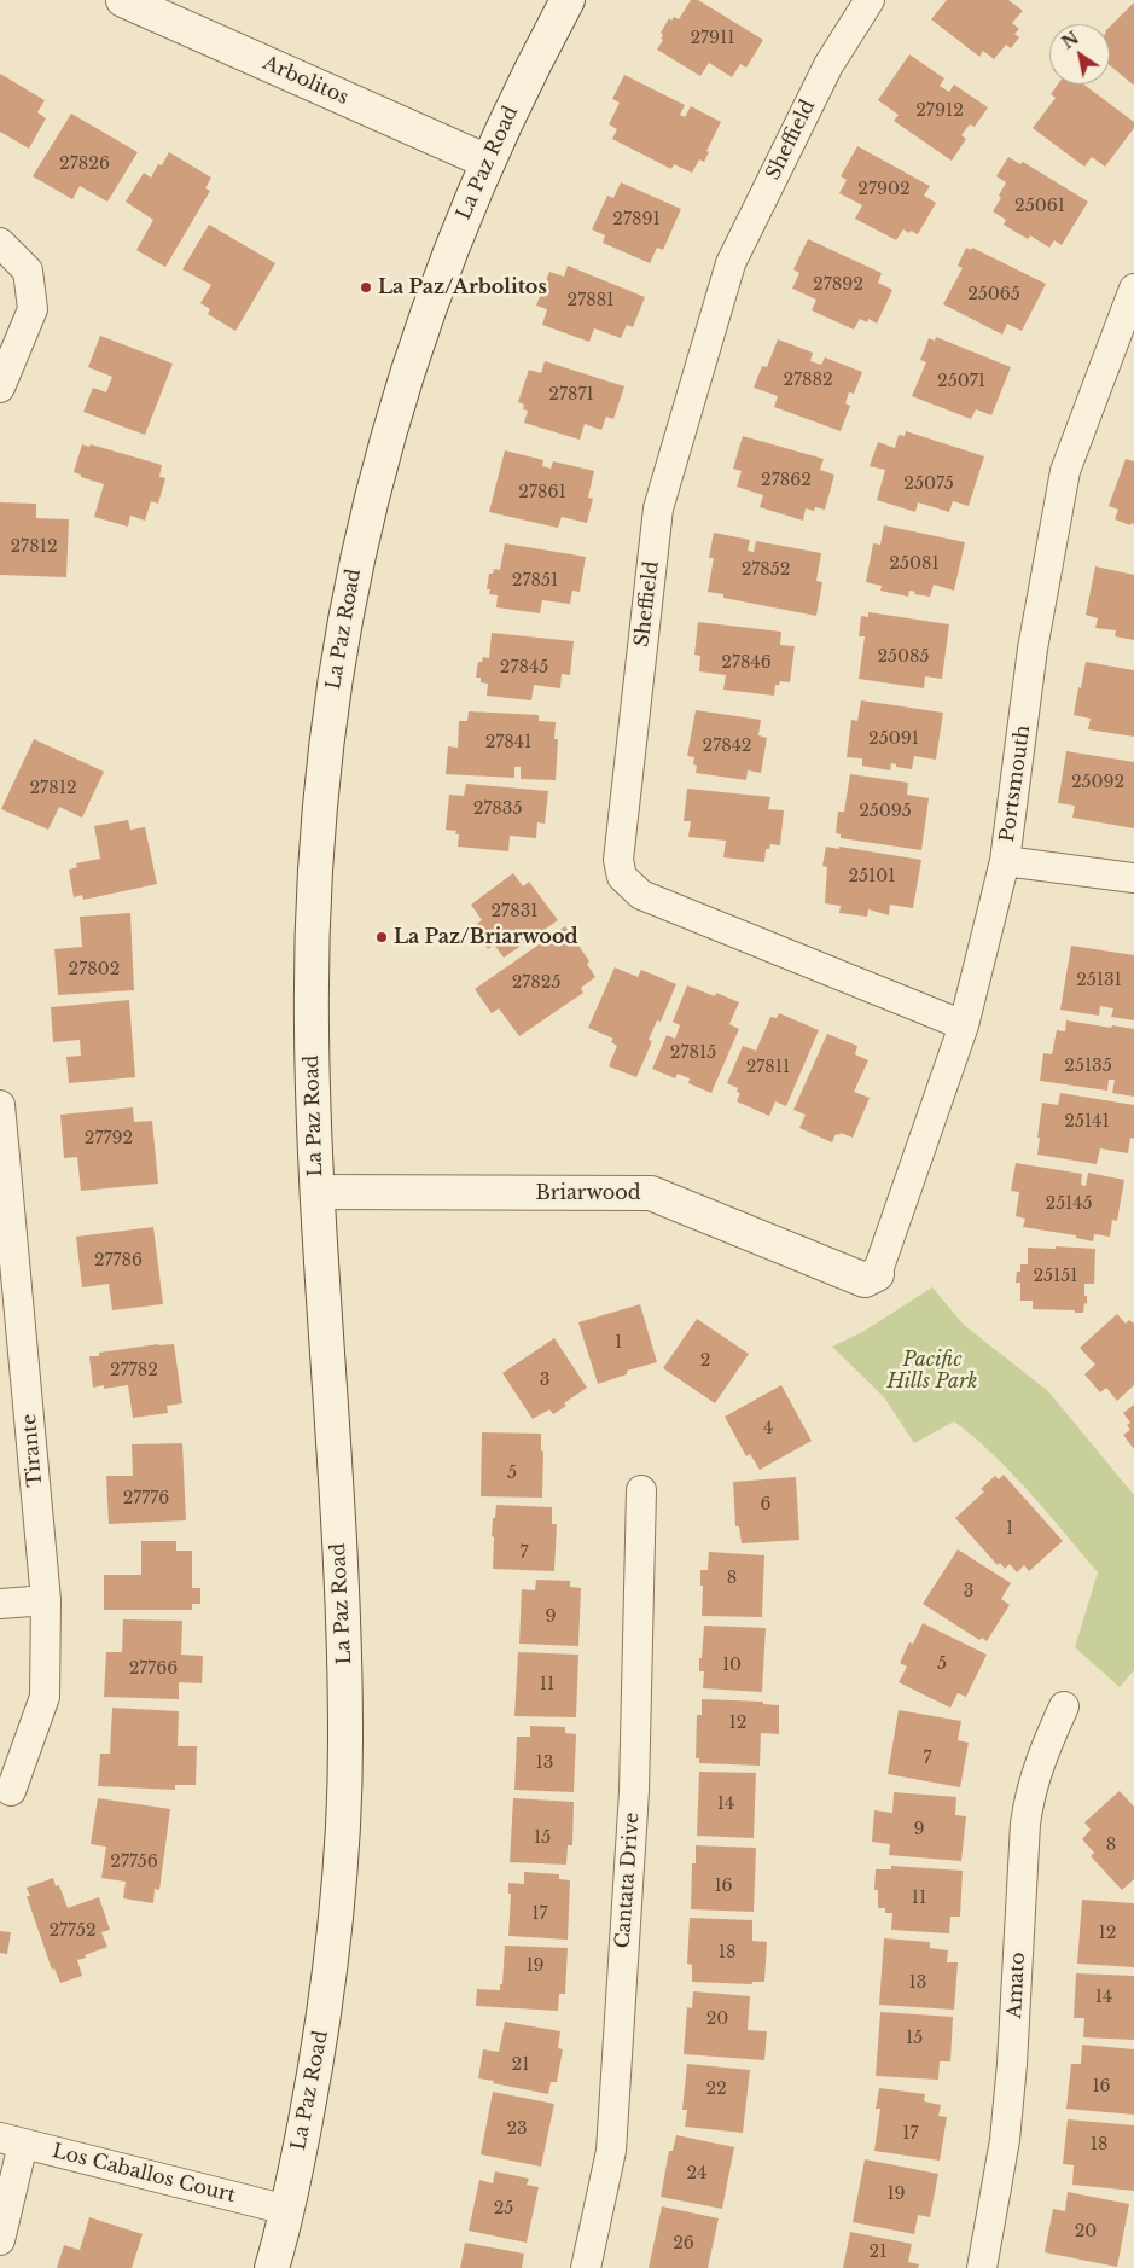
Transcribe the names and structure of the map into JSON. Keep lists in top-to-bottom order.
{
  "streets": {
    "main road": ["Arbolitos", "La Paz Road", "Briarwood"],
    "street": [
      "Sheffield",
      "Portsmouth",
      "Tirante",
      "Cantata Drive",
      "Amato",
      "Los Caballos Court"
    ]
  },
  "crossings": [
    ["Arbolitos", "La Paz Road"],
    ["Sheffield", "Portsmouth"],
    ["La Paz Road", "Briarwood"],
    ["La Paz Road", "Los Caballos Court"],
    ["Portsmouth", "Briarwood"]
  ],
  "parks": ["Pacific Hills Park"],
  "places": ["La Paz/Arbolitos", "La Paz/Briarwood"],
  "house_numbers": [
    "27911",
    "27912",
    "27826",
    "27902",
    "25061",
    "27891",
    "27892",
    "25065",
    "27881",
    "27882",
    "25071",
    "27871",
    "27862",
    "25075",
    "27861",
    "27812",
    "25081",
    "27852",
    "27851",
    "25085",
    "27846",
    "27845",
    "25091",
    "27841",
    "27842",
    "25092",
    "27812",
    "27835",
    "25095",
    "25101",
    "27831",
    "27802",
    "25131",
    "27825",
    "27815",
    "25135",
    "27811",
    "25141",
    "27792",
    "25145",
    "27786",
    "25151",
    "1",
    "2",
    "27782",
    "3",
    "4",
    "5",
    "27776",
    "6",
    "1",
    "7",
    "8",
    "3",
    "9",
    "5",
    "10",
    "27766",
    "11",
    "12",
    "7",
    "13",
    "14",
    "9",
    "15",
    "8",
    "27756",
    "16",
    "11",
    "17",
    "27752",
    "12",
    "18",
    "19",
    "13",
    "14",
    "20",
    "15",
    "21",
    "16",
    "22",
    "23",
    "17",
    "18",
    "24",
    "19",
    "25",
    "20",
    "26",
    "21"
  ],
  "north": "top left"
}
